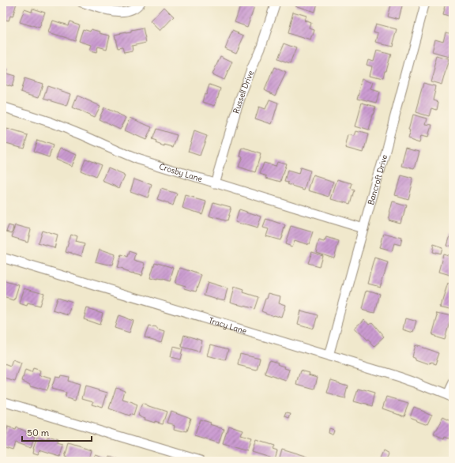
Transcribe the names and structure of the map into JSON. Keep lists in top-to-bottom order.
{
  "streets": {
    "street": [
      "Russell Drive",
      "Crosby Lane",
      "Bancroft Drive",
      "Tracy Lane"
    ]
  },
  "crossings": [
    ["Russell Drive", "Crosby Lane"],
    ["Crosby Lane", "Bancroft Drive"],
    ["Bancroft Drive", "Tracy Lane"]
  ],
  "scale_bar": "50 m"
}
